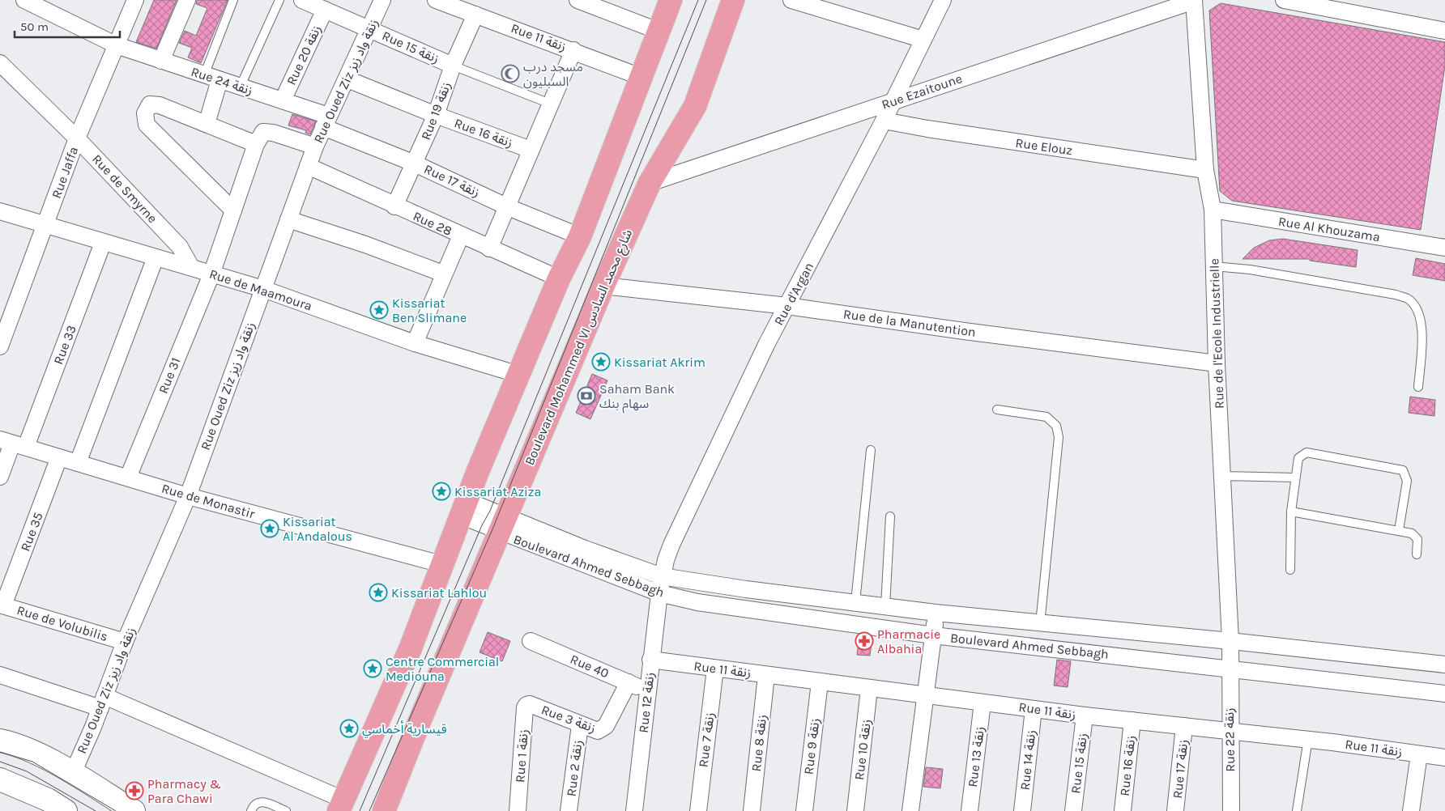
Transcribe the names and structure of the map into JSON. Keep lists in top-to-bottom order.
{
  "streets": {
    "main road": ["Boulevard Mohammed VI شارع محمد السادس"],
    "street": [
      "Rue 11 زنقة",
      "Rue 15 زنقة",
      "Rue 20 زنقة",
      "Rue 24 زنقة",
      "Rue Oued Ziz زنقة واد زيز",
      "Rue Ezaitoune",
      "Rue 19 زنقة",
      "Rue 16 زنقة",
      "Rue Elouz",
      "Rue Jaffa",
      "Rue 17 زنقة",
      "Rue de Smyrne",
      "Rue 28",
      "Rue Al Khouzama",
      "Rue de Maamoura",
      "Rue d'Argan",
      "Rue de la Manutention",
      "Rue de l'Ecole Industrielle",
      "Rue 33",
      "Rue 31",
      "Rue de Monastir",
      "Rue 35",
      "Boulevard Ahmed Sebbagh",
      "Rue de Volubilis",
      "Rue 40",
      "Rue 12 زنقة",
      "Rue 3 زنقة",
      "Rue 7 زنقة",
      "Rue 22 زنقة",
      "Rue 8 زنقة",
      "Rue 9 زنقة",
      "Rue 10 زنقة",
      "Rue 1 زنقة",
      "Rue 13 زنقة",
      "Rue 14 زنقة",
      "Rue 2 زنقة"
    ]
  },
  "crossings": [
    ["Rue 11 زنقة", "Rue 15 زنقة"],
    ["Rue 11 زنقة", "Rue 19 زنقة"],
    ["Rue 11 زنقة", "Rue 16 زنقة"],
    ["Rue 11 زنقة", "Rue 17 زنقة"],
    ["Rue 11 زنقة", "Rue 12 زنقة"],
    ["Rue 11 زنقة", "Rue 7 زنقة"],
    ["Rue 11 زنقة", "Rue 22 زنقة"],
    ["Rue 11 زنقة", "Rue 8 زنقة"],
    ["Rue 11 زنقة", "Rue 9 زنقة"],
    ["Rue 11 زنقة", "Rue 10 زنقة"],
    ["Rue 11 زنقة", "Rue 13 زنقة"],
    ["Rue 11 زنقة", "Rue 14 زنقة"],
    ["Rue 15 زنقة", "Rue 20 زنقة"],
    ["Rue 15 زنقة", "Rue Oued Ziz زنقة واد زيز"],
    ["Rue 15 زنقة", "Rue 19 زنقة"],
    ["Rue 20 زنقة", "Rue 24 زنقة"],
    ["Rue 24 زنقة", "Rue Oued Ziz زنقة واد زيز"],
    ["Rue 24 زنقة", "Rue Jaffa"],
    ["Rue 24 زنقة", "Rue 17 زنقة"],
    ["Rue Oued Ziz زنقة واد زيز", "Rue 16 زنقة"],
    ["Rue Oued Ziz زنقة واد زيز", "Rue 17 زنقة"],
    ["Rue Oued Ziz زنقة واد زيز", "Rue 28"],
    ["Rue Oued Ziz زنقة واد زيز", "Rue de Maamoura"],
    ["Rue Oued Ziz زنقة واد زيز", "Rue de Monastir"],
    ["Rue Oued Ziz زنقة واد زيز", "Rue de Volubilis"],
    ["Rue Ezaitoune", "Rue d'Argan"],
    ["Rue Ezaitoune", "Rue de l'Ecole Industrielle"],
    ["Rue Ezaitoune", "Boulevard Mohammed VI شارع محمد السادس"],
    ["Rue 19 زنقة", "Rue 16 زنقة"],
    ["Rue 19 زنقة", "Rue 17 زنقة"],
    ["Rue 19 زنقة", "Rue 28"],
    ["Rue Elouz", "Rue d'Argan"],
    ["Rue Elouz", "Rue de l'Ecole Industrielle"],
    ["Rue Jaffa", "Rue de Smyrne"],
    ["Rue Jaffa", "Rue de Maamoura"],
    ["Rue de Smyrne", "Rue de Maamoura"],
    ["Rue Al Khouzama", "Rue de l'Ecole Industrielle"],
    ["Rue de Maamoura", "Rue 33"],
    ["Rue de Maamoura", "Rue 31"],
    ["Rue d'Argan", "Rue de la Manutention"],
    ["Rue d'Argan", "Boulevard Ahmed Sebbagh"],
    ["Rue d'Argan", "Rue 12 زنقة"],
    ["Rue de la Manutention", "Rue de l'Ecole Industrielle"],
    ["Rue de la Manutention", "Boulevard Mohammed VI شارع محمد السادس"],
    ["Rue de l'Ecole Industrielle", "Boulevard Ahmed Sebbagh"],
    ["Rue de l'Ecole Industrielle", "Rue 22 زنقة"],
    ["Rue 33", "Rue de Monastir"],
    ["Boulevard Mohammed VI شارع محمد السادس", "Boulevard Ahmed Sebbagh"],
    ["Rue 31", "Rue de Monastir"],
    ["Rue de Monastir", "Rue 35"],
    ["Rue 35", "Rue de Volubilis"],
    ["Boulevard Ahmed Sebbagh", "Rue 12 زنقة"],
    ["Boulevard Ahmed Sebbagh", "Rue 22 زنقة"],
    ["Rue 40", "Rue 12 زنقة"],
    ["Rue 40", "Rue 3 زنقة"],
    ["Rue 3 زنقة", "Rue 1 زنقة"],
    ["Rue 3 زنقة", "Rue 2 زنقة"]
  ],
  "places": {
    "mosque": ["مسجد درب السبليون"],
    "place": [
      "Kissariat Ben Slimane",
      "Kissariat Akrim",
      "Kissariat Aziza",
      "Kissariat Al Andalous",
      "Kissariat Lahlou",
      "Centre Commercial Mediouna",
      "قيسارية أخماسي"
    ],
    "bank": ["Saham Bank سهام بنك"],
    "pharmacy": ["Pharmacie Albahia", "Pharmacy & Para Chawi"]
  },
  "scale_bar": "50 m"
}
